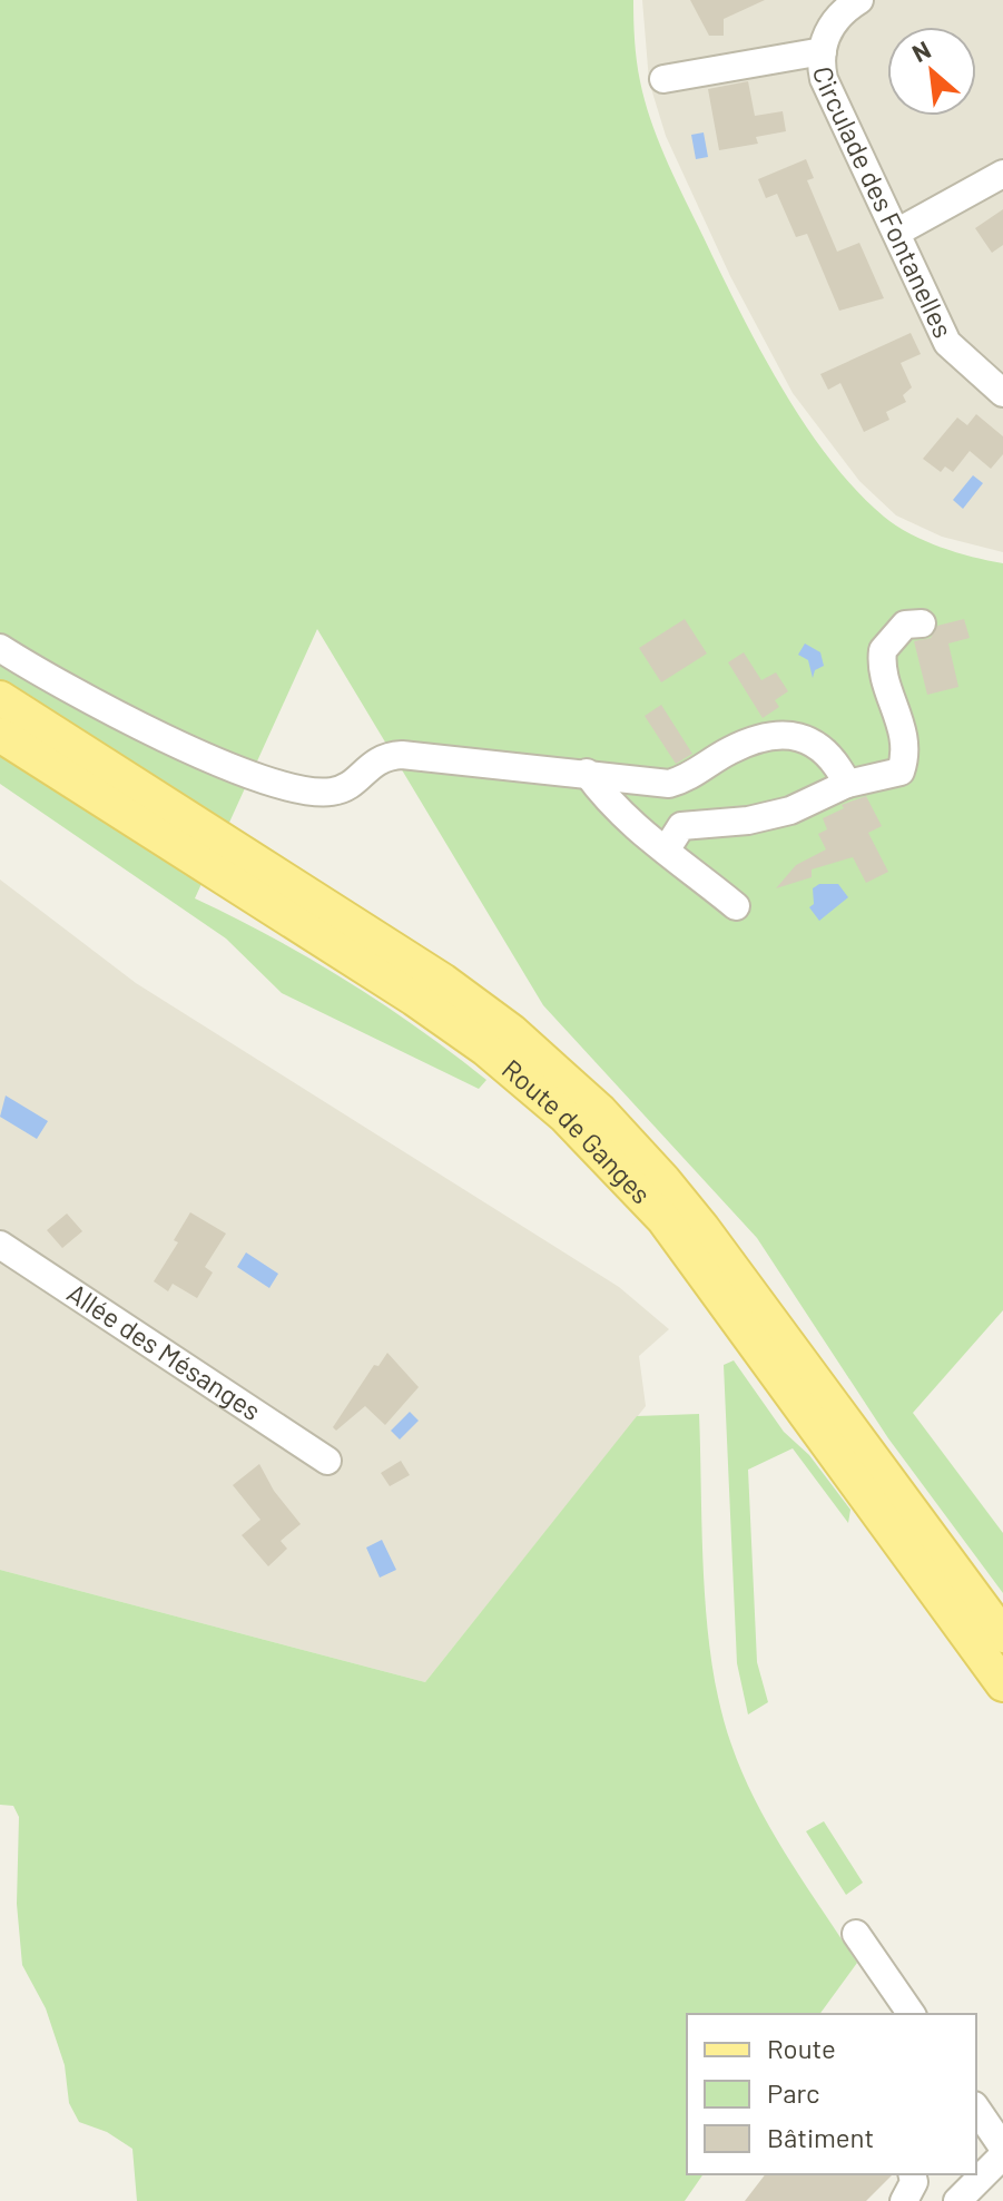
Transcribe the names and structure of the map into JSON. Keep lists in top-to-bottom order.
{
  "streets": {
    "main road": ["Route de Ganges"],
    "street": ["Circulade des Fontanelles", "Allée des Mésanges"]
  },
  "legend": ["Route", "Parc", "Bâtiment"],
  "north": "top left"
}
